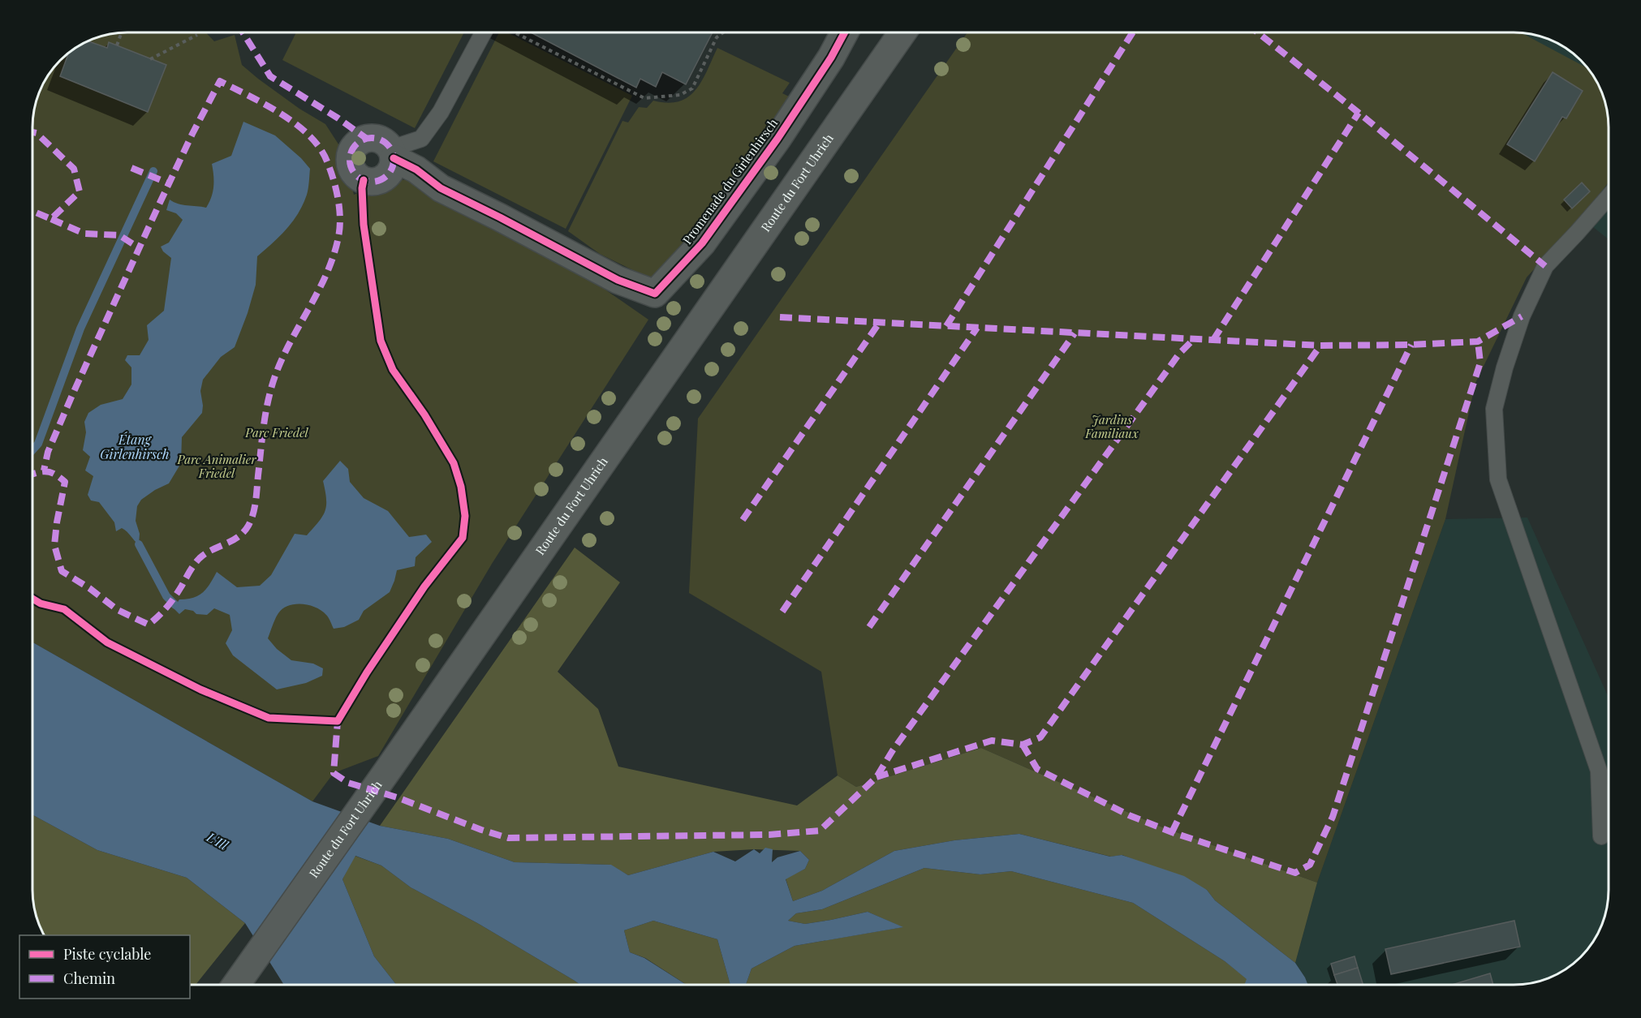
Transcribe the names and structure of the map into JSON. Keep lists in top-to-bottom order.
{
  "streets": {
    "main road": ["Promenade du Girlenhirsch", "Route du Fort Uhrich"]
  },
  "water": ["Étang Girlenhirsch", "L'Ill"],
  "parks": ["Jardins Familiaux", "Parc Friedel", "Parc Animalier Friedel"],
  "legend": ["Piste cyclable", "Chemin"]
}
